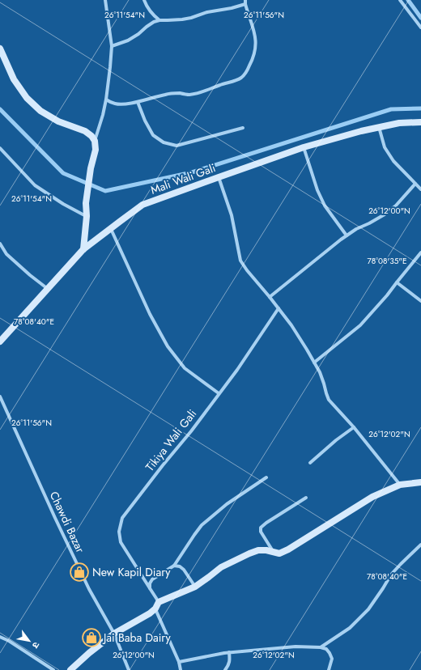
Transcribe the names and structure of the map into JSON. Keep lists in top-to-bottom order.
{
  "streets": {
    "street": ["Mali Wali Gali", "Tikiya Wali Gali", "Chawdi Bazar"]
  },
  "places": {
    "shop": ["New Kapil Diary", "Jai Baba Dairy"]
  },
  "north": "bottom right",
  "coordinates": [
    "26°11'54\"N",
    "26°11'56\"N",
    "26°12'00\"N",
    "78°08'35\"E",
    "78°08'40\"E",
    "26°12'02\"N"
  ]
}
